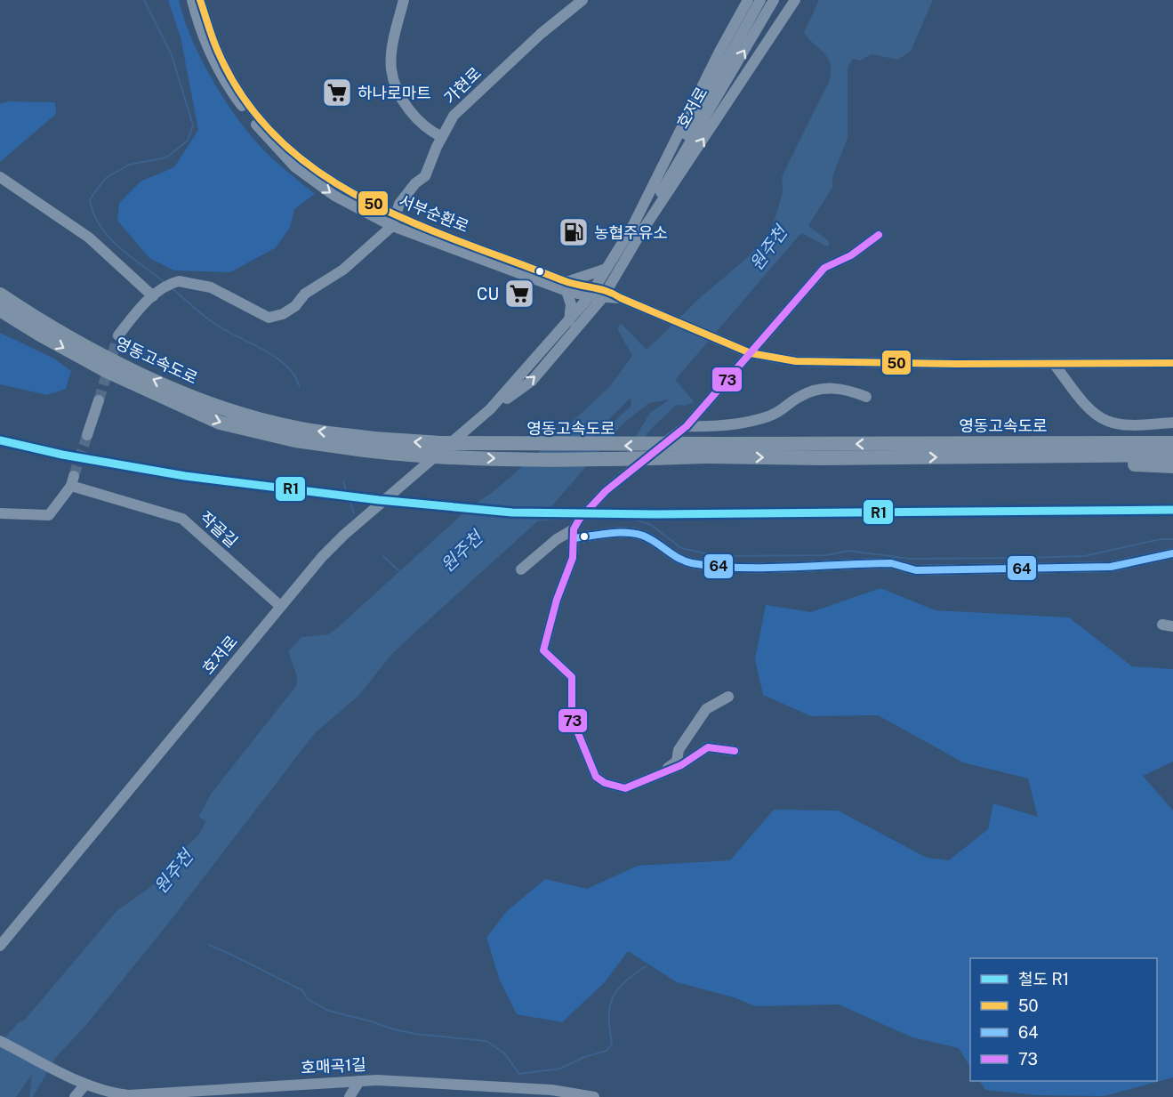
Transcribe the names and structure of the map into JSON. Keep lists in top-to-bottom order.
{
  "streets": {
    "highway": ["영동고속도로"],
    "street": [
      "가현로",
      "호저로",
      "서부순환로",
      "작골길",
      "호매곡1길"
    ]
  },
  "crossings": [
    ["가현로", "서부순환로"],
    ["호저로", "서부순환로"],
    ["호저로", "작골길"]
  ],
  "water": ["원주천"],
  "places": {
    "supermarket": ["하나로마트", "CU"],
    "fuel station": ["농협주유소"]
  },
  "lines": [
    "transit line 50",
    "transit line 73",
    "rail line R1",
    "transit line 64"
  ],
  "legend": [
    "철도 R1",
    "50",
    "64",
    "73"
  ]
}
